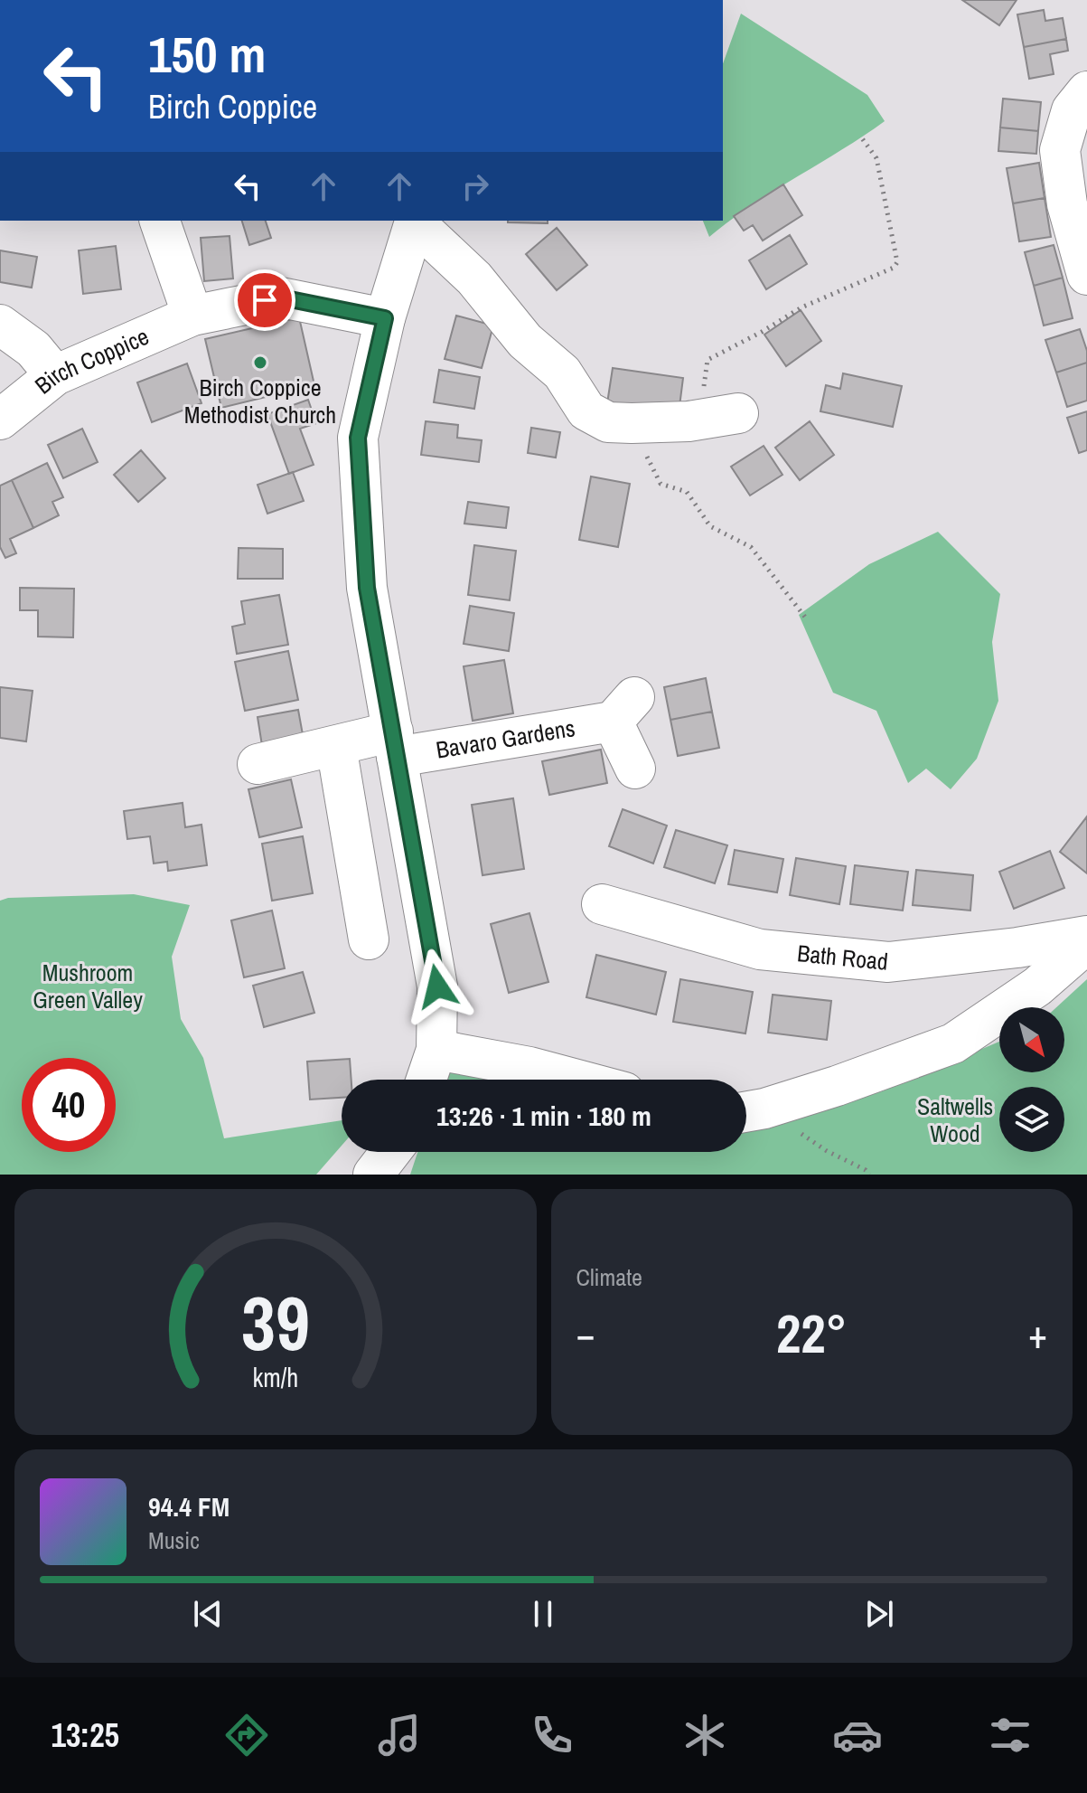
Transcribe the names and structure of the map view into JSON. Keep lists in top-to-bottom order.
{
  "streets": {
    "street": ["Birch Coppice", "Bavaro Gardens", "Bath Road"]
  },
  "parks": ["Mushroom Green Valley", "Saltwells Wood"],
  "places": ["Birch Coppice Methodist Church"],
  "north": "bottom right",
  "page": {
    "turn": ["150 m", "Birch Coppice"],
    "limit": "40",
    "trip": "13:26 · 1 min · 180 m",
    "tile": "Climate",
    "heat": ["−", "22°", "+"],
    "song": ["94.4 FM", "Music"],
    "tabs": "13:25",
    "gauge": ["39", "km/h"]
  }
}
